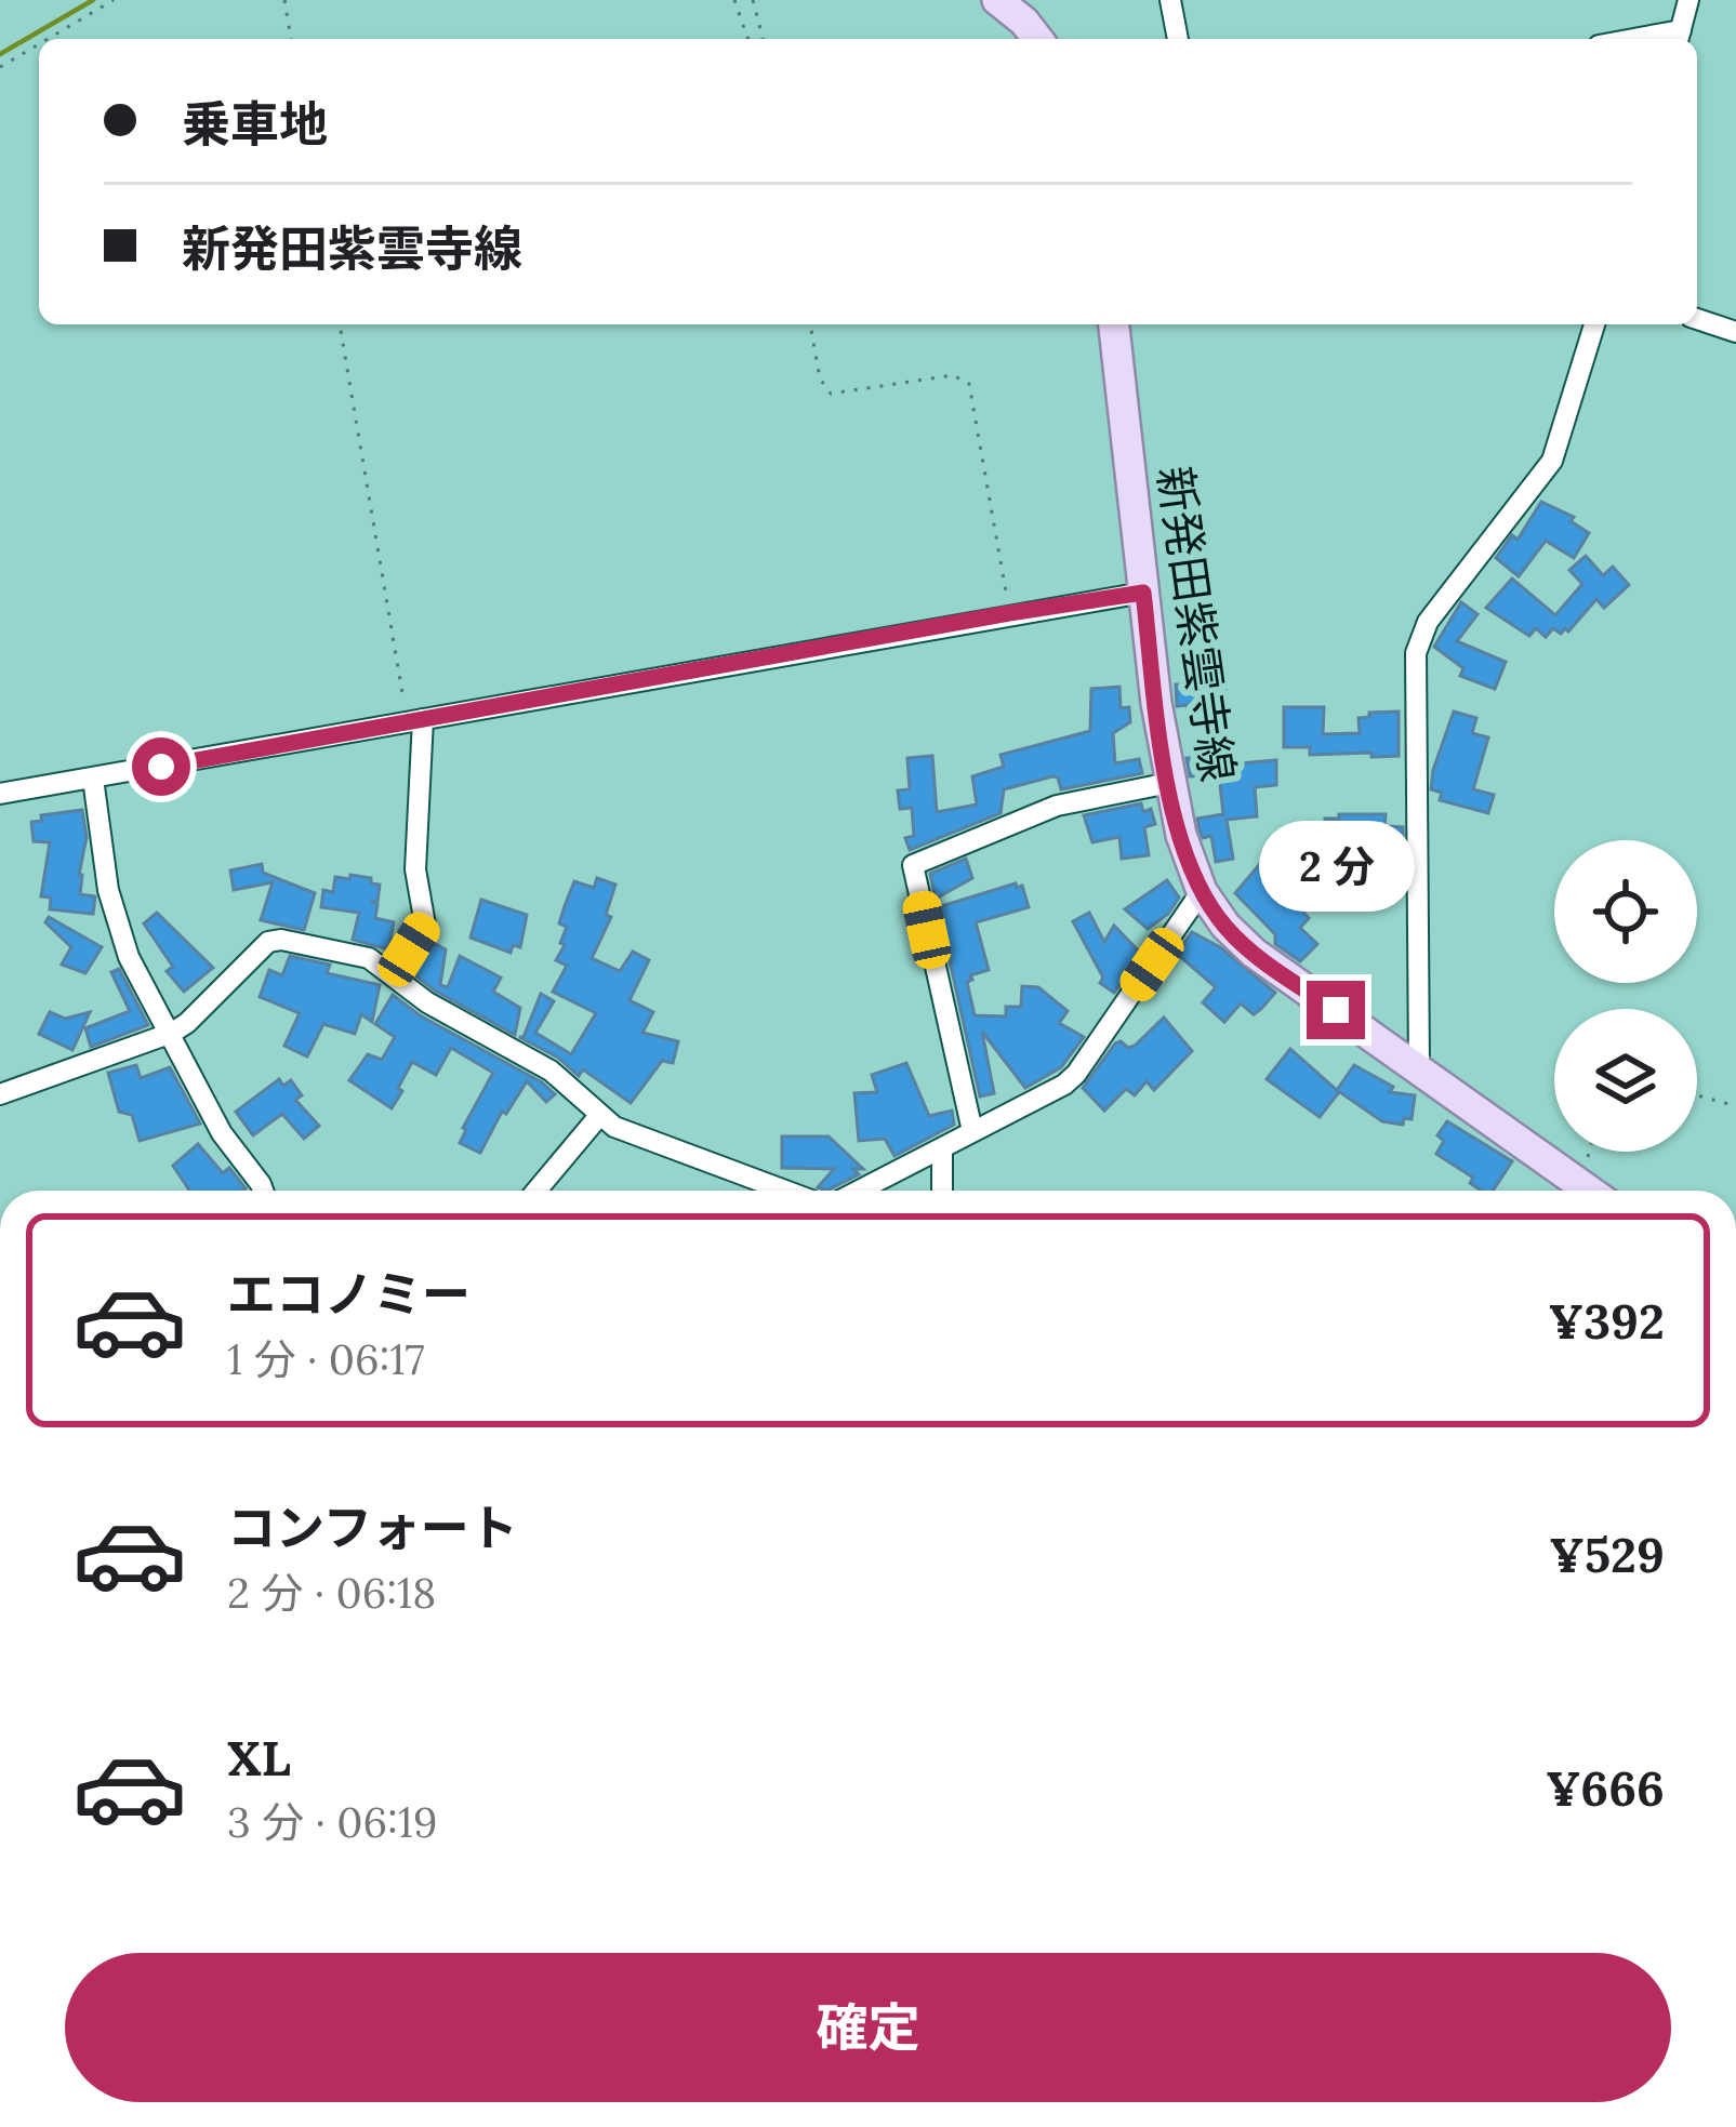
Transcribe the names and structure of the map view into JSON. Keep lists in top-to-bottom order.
{
  "streets": {
    "main road": ["新発田紫雲寺線"]
  },
  "page": {
    "banner": ["乗車地", "新発田紫雲寺線"],
    "bubble": "2 分",
    "list": [
      {
        "name": "エコノミー",
        "note": "1 分 · 06:17",
        "value": "¥392"
      },
      {
        "name": "コンフォート",
        "note": "2 分 · 06:18",
        "value": "¥529"
      },
      {
        "name": "XL",
        "note": "3 分 · 06:19",
        "value": "¥666"
      }
    ],
    "buttons": "確定"
  }
}
